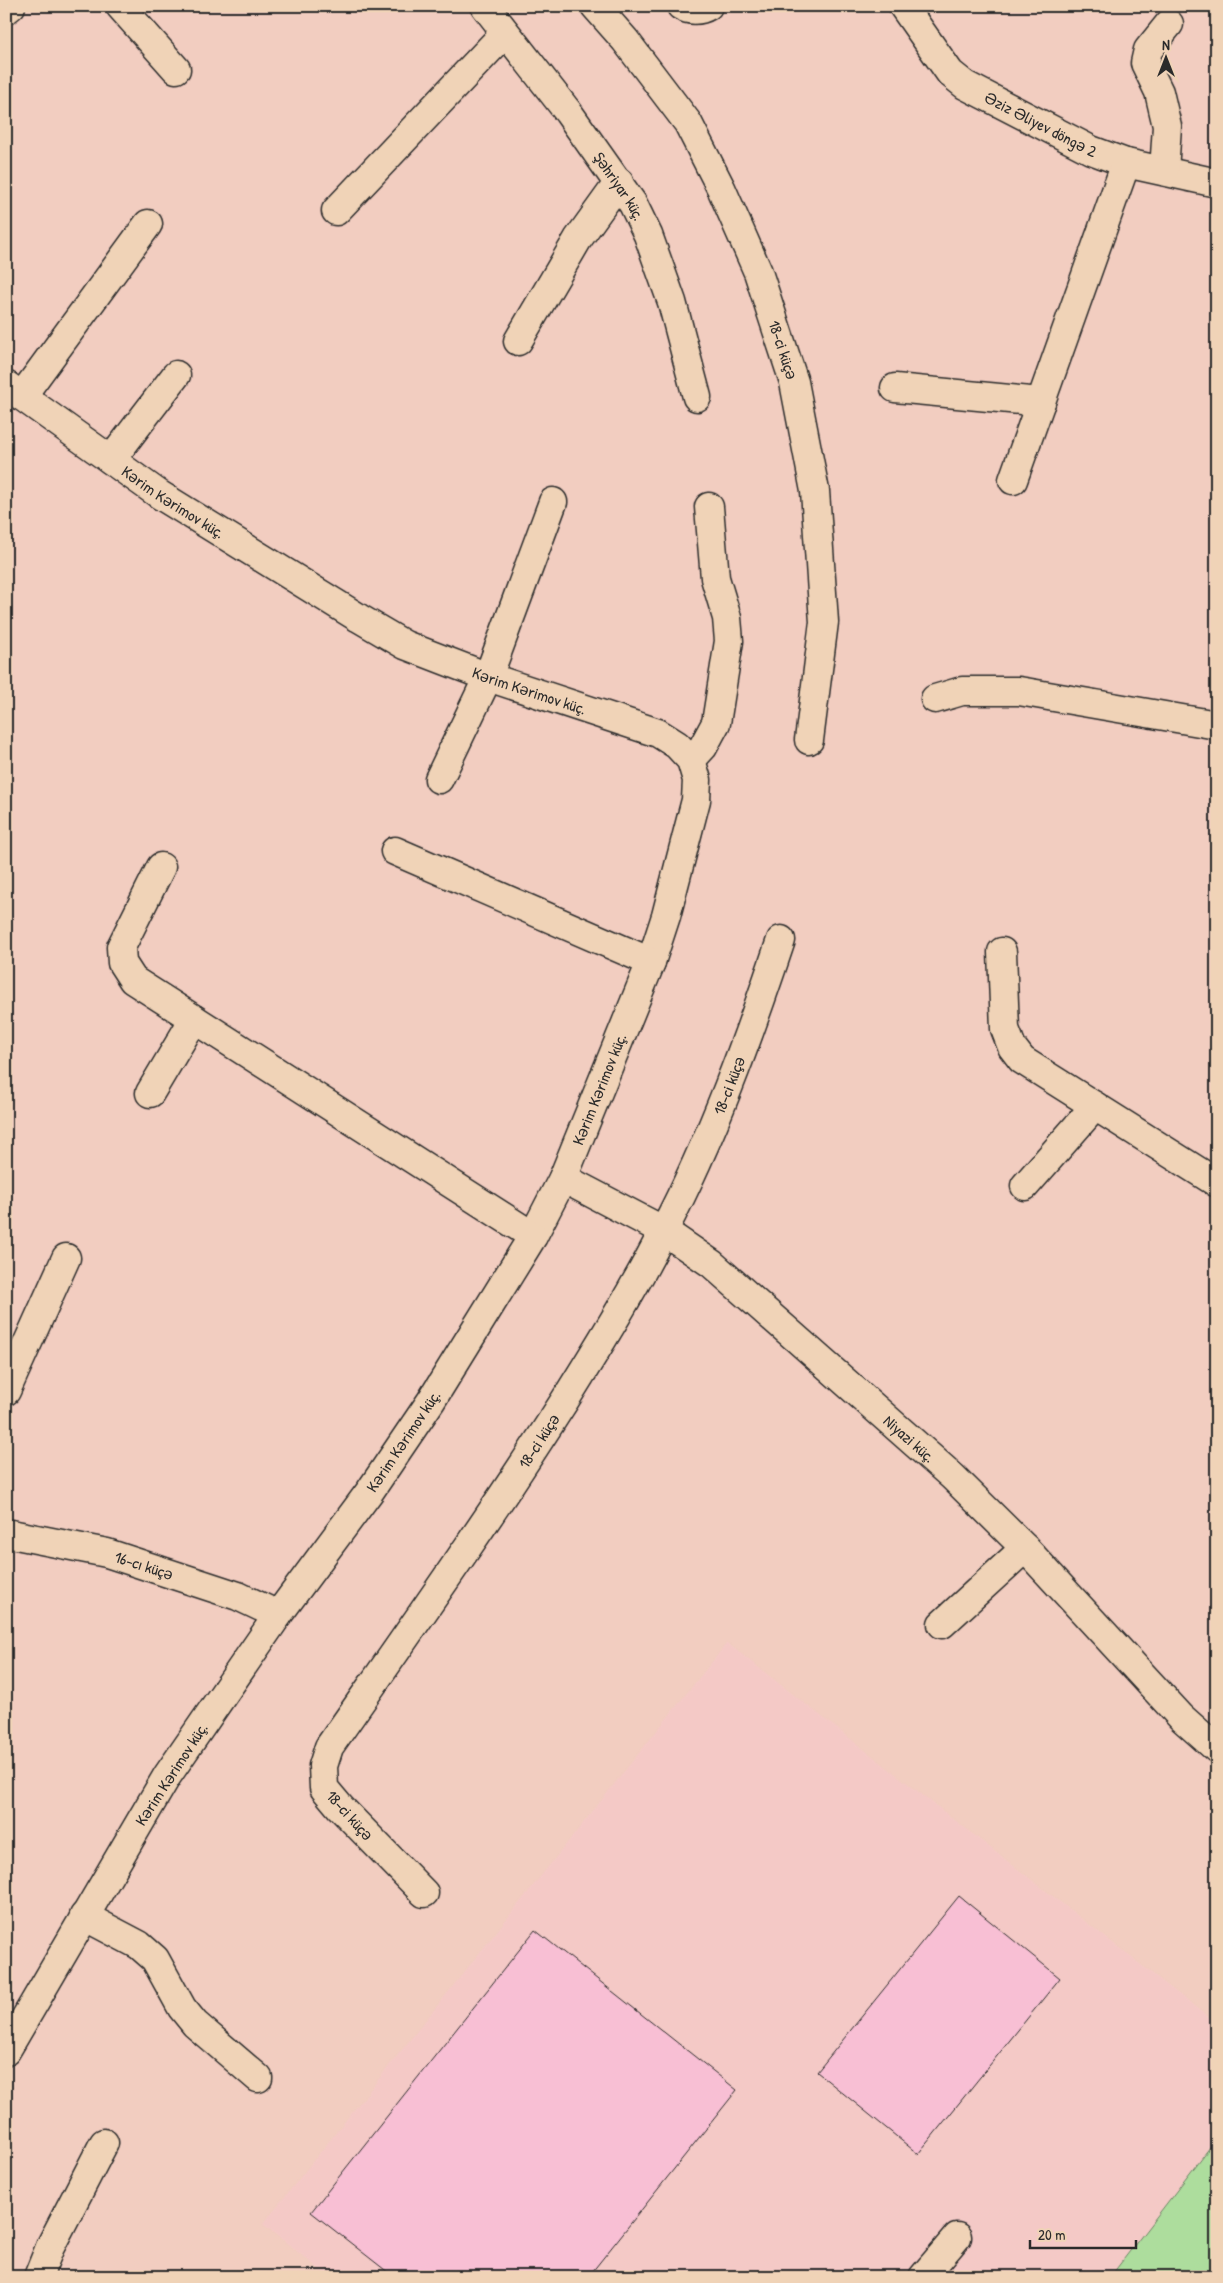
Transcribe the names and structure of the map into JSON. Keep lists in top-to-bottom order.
{
  "streets": {
    "street": [
      "Əziz Əliyev döngə 2",
      "Şəhriyar küç.",
      "18-ci küçə",
      "Kərim Kərimov küç.",
      "Niyazi küç.",
      "16-cı küçə"
    ]
  },
  "crossings": [
    ["18-ci küçə", "Niyazi küç."],
    ["Kərim Kərimov küç.", "Niyazi küç."],
    ["Kərim Kərimov küç.", "16-cı küçə"]
  ],
  "scale_bar": "20 m",
  "north": "top"
}
